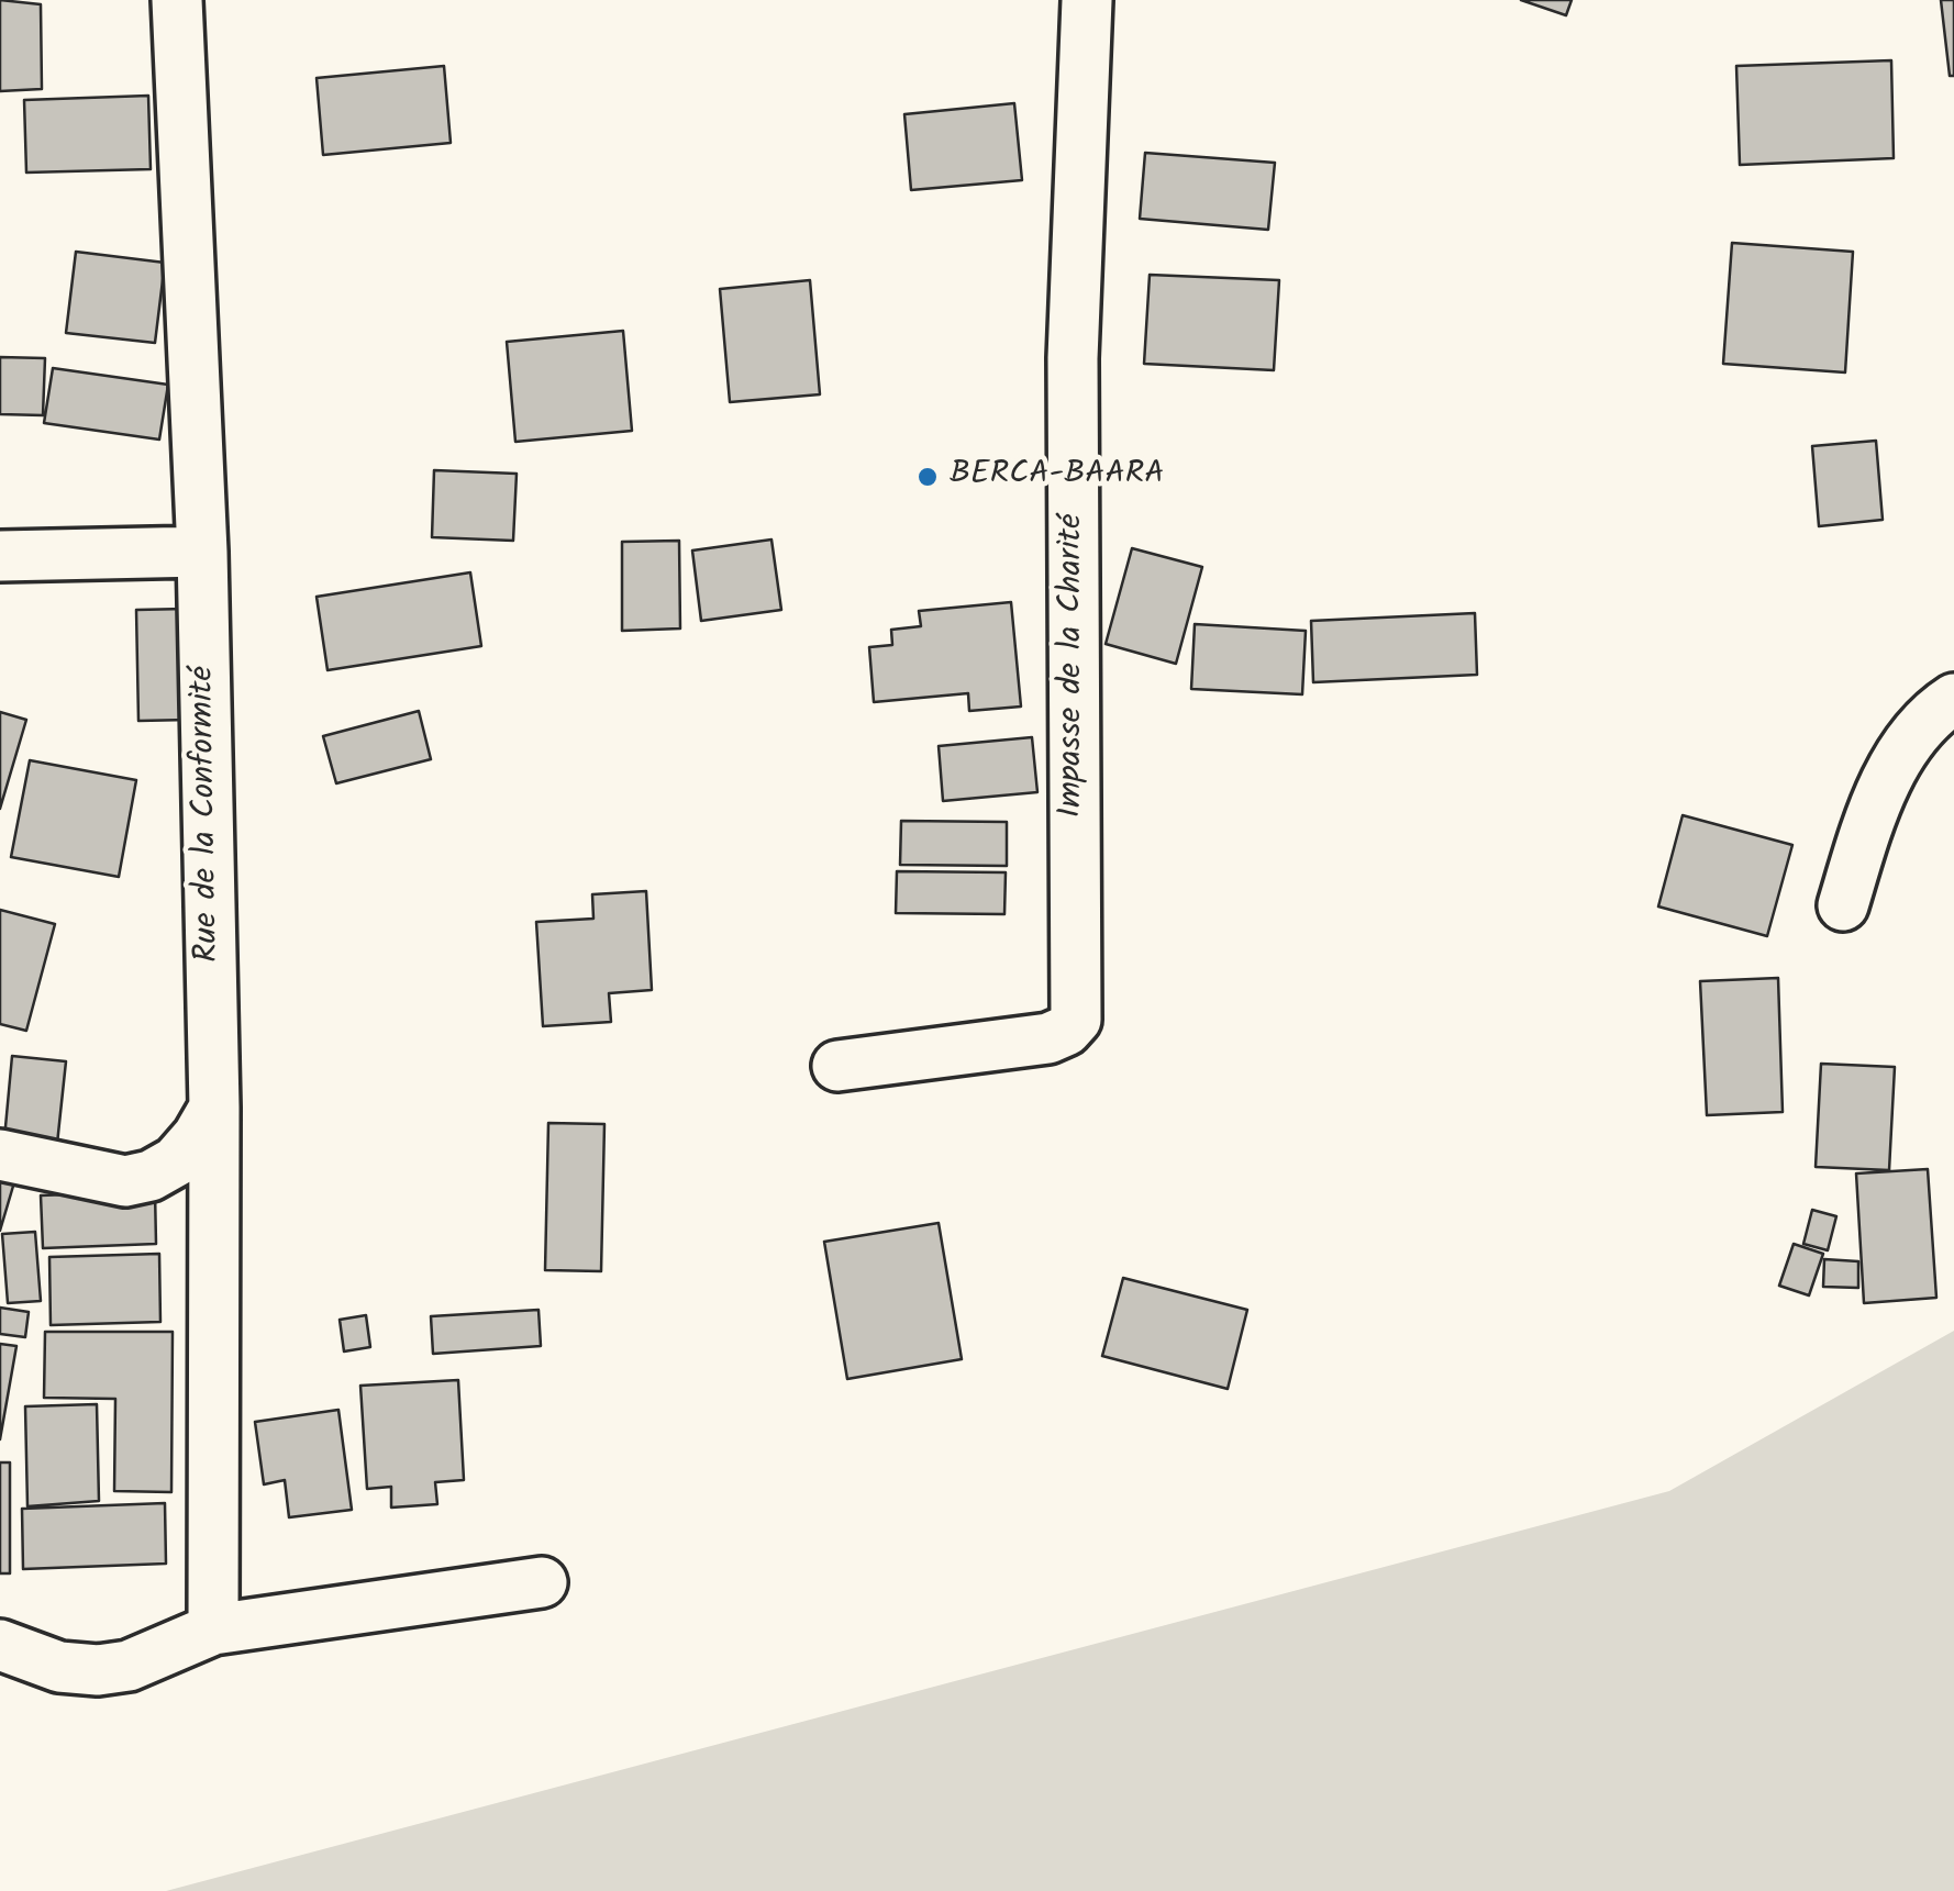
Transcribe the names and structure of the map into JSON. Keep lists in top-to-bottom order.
{
  "streets": {
    "street": ["Impasse de la Charité", "Rue de la Conformité"]
  },
  "places": ["BERCA-BAARA"]
}
